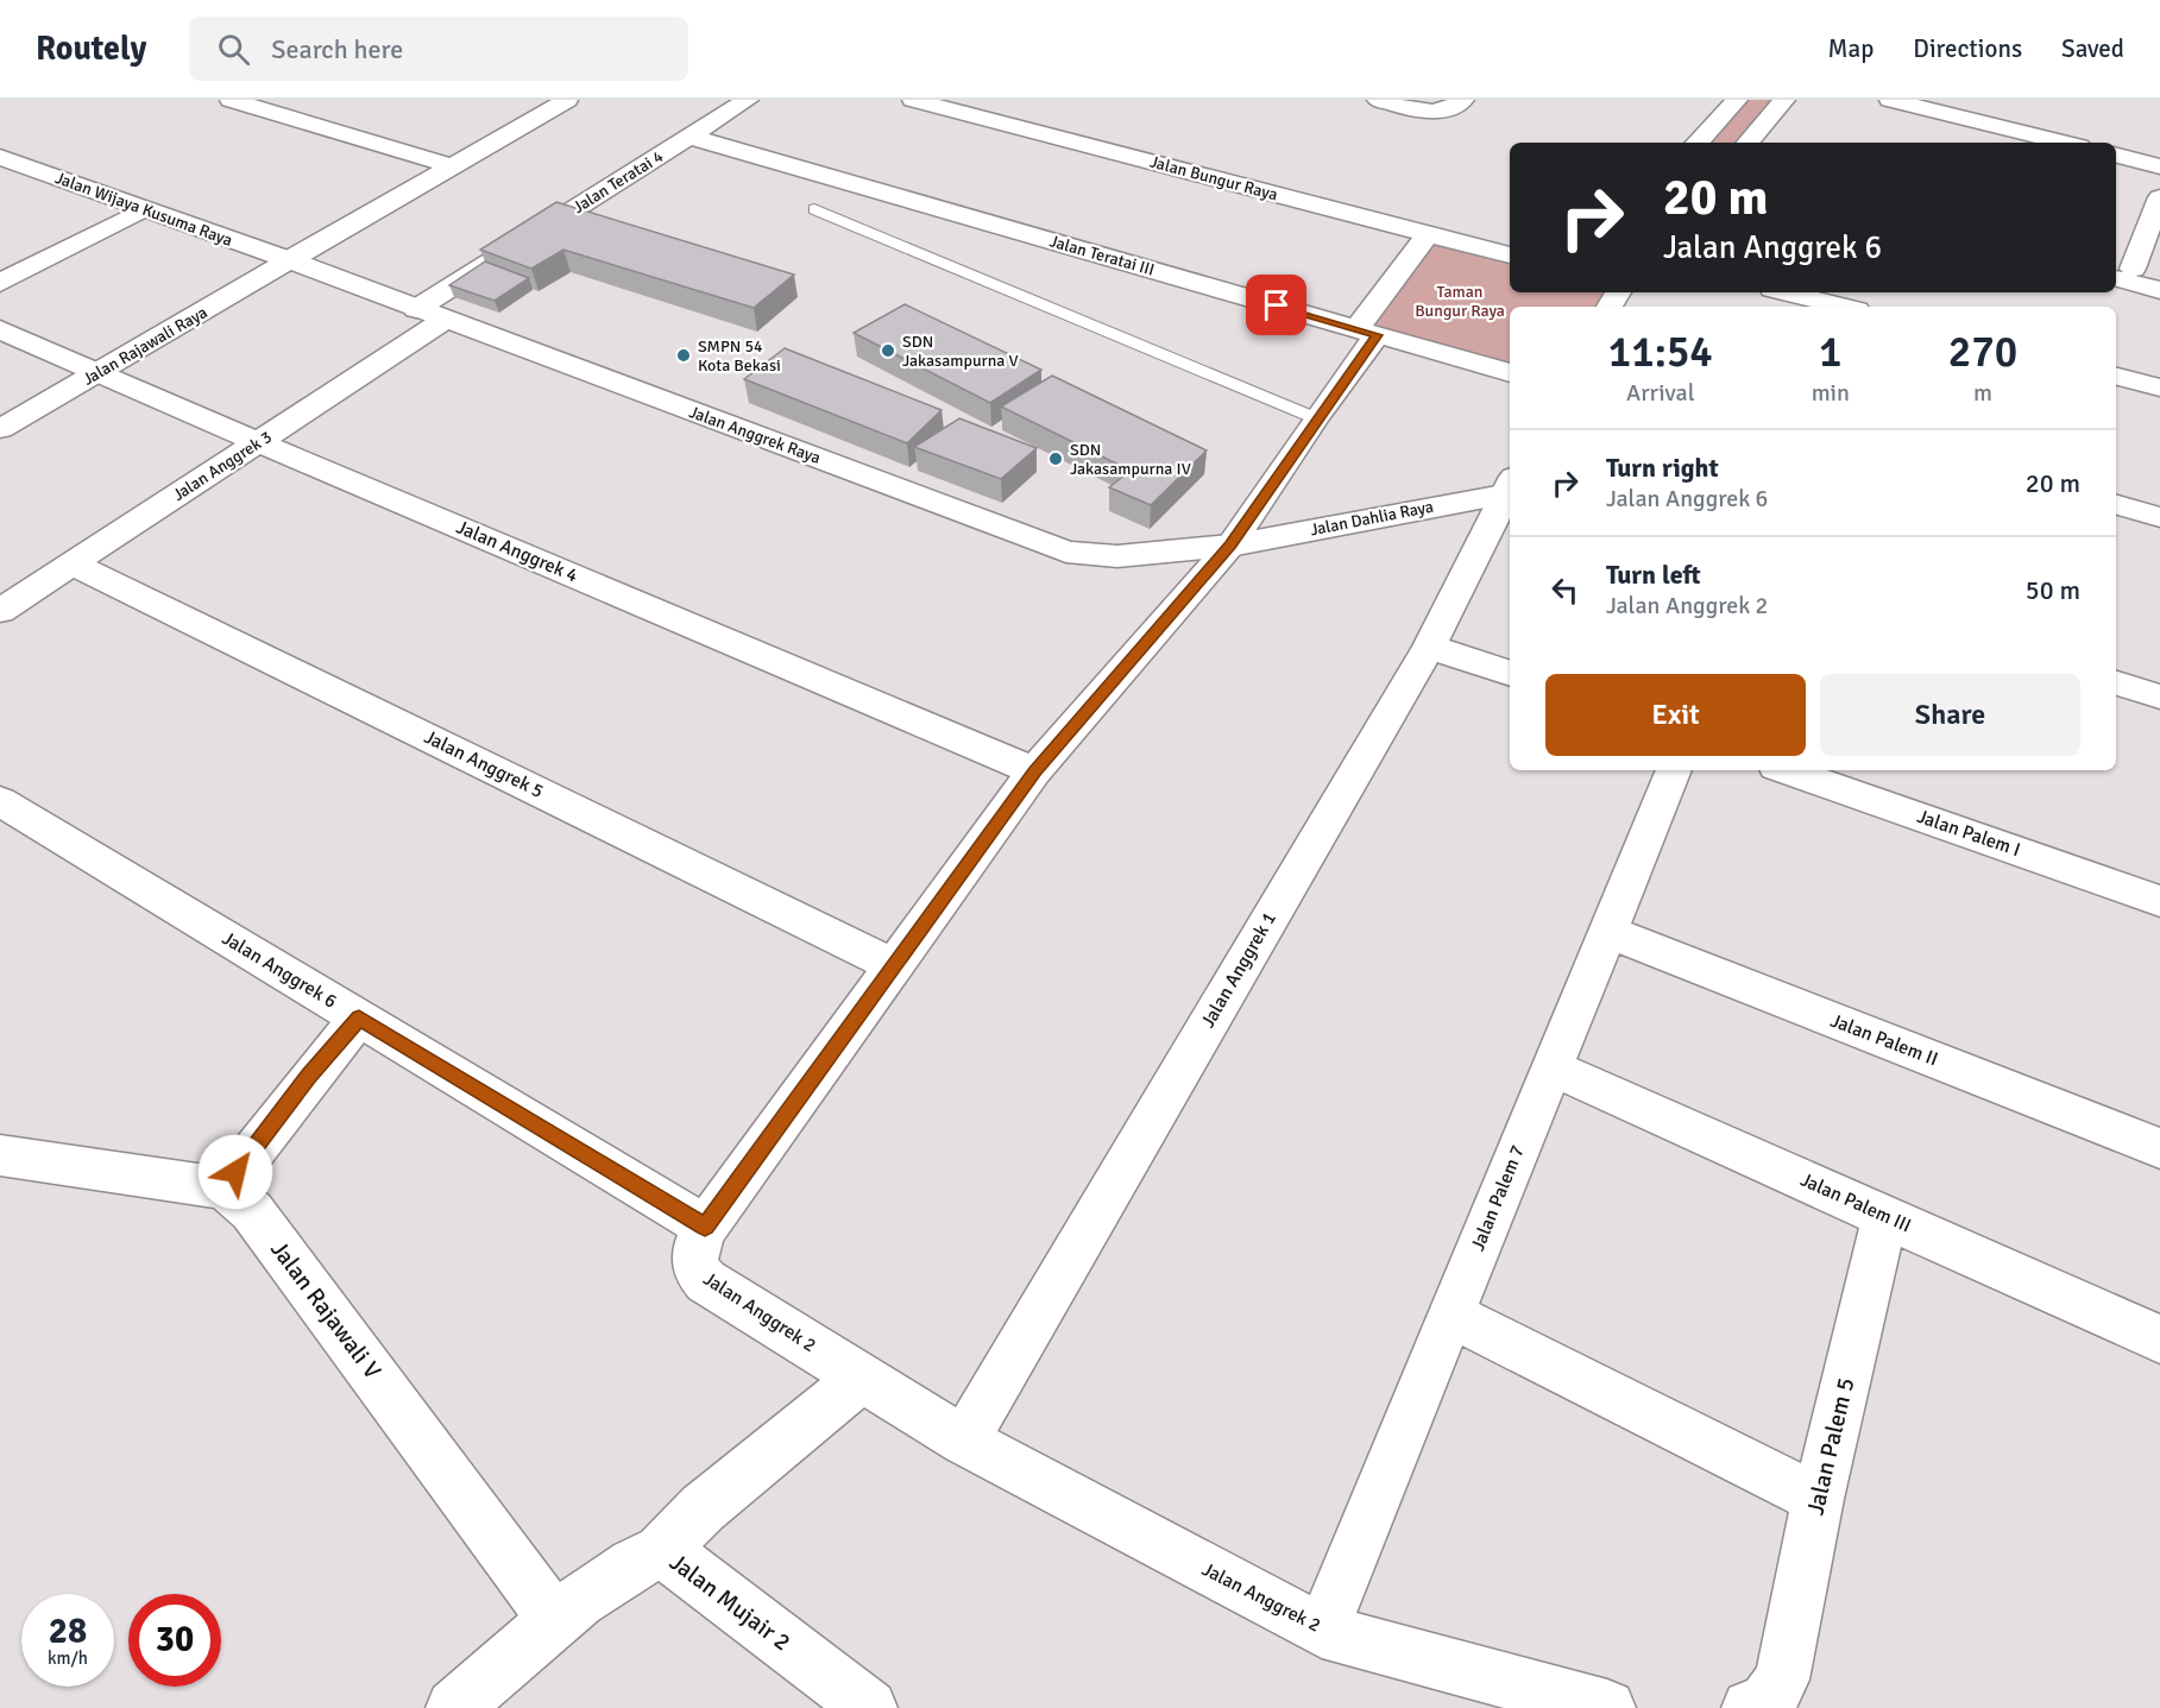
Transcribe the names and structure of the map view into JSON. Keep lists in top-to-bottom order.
{
  "streets": {
    "street": [
      "Jalan Bungur Raya",
      "Jalan Teratai 4",
      "Jalan Wijaya Kusuma Raya",
      "Jalan Teratai III",
      "Jalan Rajawali Raya",
      "Jalan Anggrek Raya",
      "Jalan Anggrek 3",
      "Jalan Dahlia Raya",
      "Jalan Anggrek 4",
      "Jalan Anggrek 5",
      "Jalan Palem I",
      "Jalan Anggrek 6",
      "Jalan Anggrek 1",
      "Jalan Palem II",
      "Jalan Palem 7",
      "Jalan Palem III",
      "Jalan Rajawali V",
      "Jalan Anggrek 2",
      "Jalan Palem 5",
      "Jalan Mujair 2"
    ]
  },
  "crossings": [
    ["Jalan Bungur Raya", "Jalan Anggrek 2"],
    ["Jalan Teratai 4", "Jalan Teratai III"],
    ["Jalan Teratai 4", "Jalan Anggrek Raya"],
    ["Jalan Teratai 4", "Jalan Anggrek 3"],
    ["Jalan Wijaya Kusuma Raya", "Jalan Rajawali Raya"],
    ["Jalan Wijaya Kusuma Raya", "Jalan Anggrek Raya"],
    ["Jalan Teratai III", "Jalan Anggrek 2"],
    ["Jalan Rajawali Raya", "Jalan Anggrek Raya"],
    ["Jalan Rajawali Raya", "Jalan Anggrek 4"],
    ["Jalan Anggrek Raya", "Jalan Anggrek 3"],
    ["Jalan Anggrek Raya", "Jalan Dahlia Raya"],
    ["Jalan Anggrek Raya", "Jalan Anggrek 2"],
    ["Jalan Anggrek 3", "Jalan Anggrek 4"],
    ["Jalan Anggrek 3", "Jalan Anggrek 5"],
    ["Jalan Dahlia Raya", "Jalan Anggrek 2"],
    ["Jalan Anggrek 4", "Jalan Anggrek 2"],
    ["Jalan Anggrek 5", "Jalan Anggrek 2"],
    ["Jalan Anggrek 6", "Jalan Anggrek 2"],
    ["Jalan Anggrek 1", "Jalan Anggrek 2"],
    ["Jalan Palem II", "Jalan Palem 7"],
    ["Jalan Palem 7", "Jalan Palem III"],
    ["Jalan Palem 7", "Jalan Anggrek 2"],
    ["Jalan Palem III", "Jalan Palem 5"],
    ["Jalan Rajawali V", "Jalan Mujair 2"]
  ],
  "parks": ["Taman Bungur Raya"],
  "places": ["SDN Jakasampurna V", "SMPN 54 Kota Bekasi", "SDN Jakasampurna IV"],
  "page": {
    "header": "Routely",
    "search": "Search here",
    "nav": ["Map", "Directions", "Saved"],
    "turn": ["20 m", "Jalan Anggrek 6"],
    "eta": [
      "11:54",
      "Arrival",
      "1",
      "min",
      "270",
      "m"
    ],
    "list": [
      {
        "name": "Turn right",
        "note": "Jalan Anggrek 6",
        "value": "20 m"
      },
      {
        "name": "Turn left",
        "note": "Jalan Anggrek 2",
        "value": "50 m"
      }
    ],
    "buttons": ["Exit", "Share"],
    "speed": "28 km/h",
    "limit": "30"
  }
}
